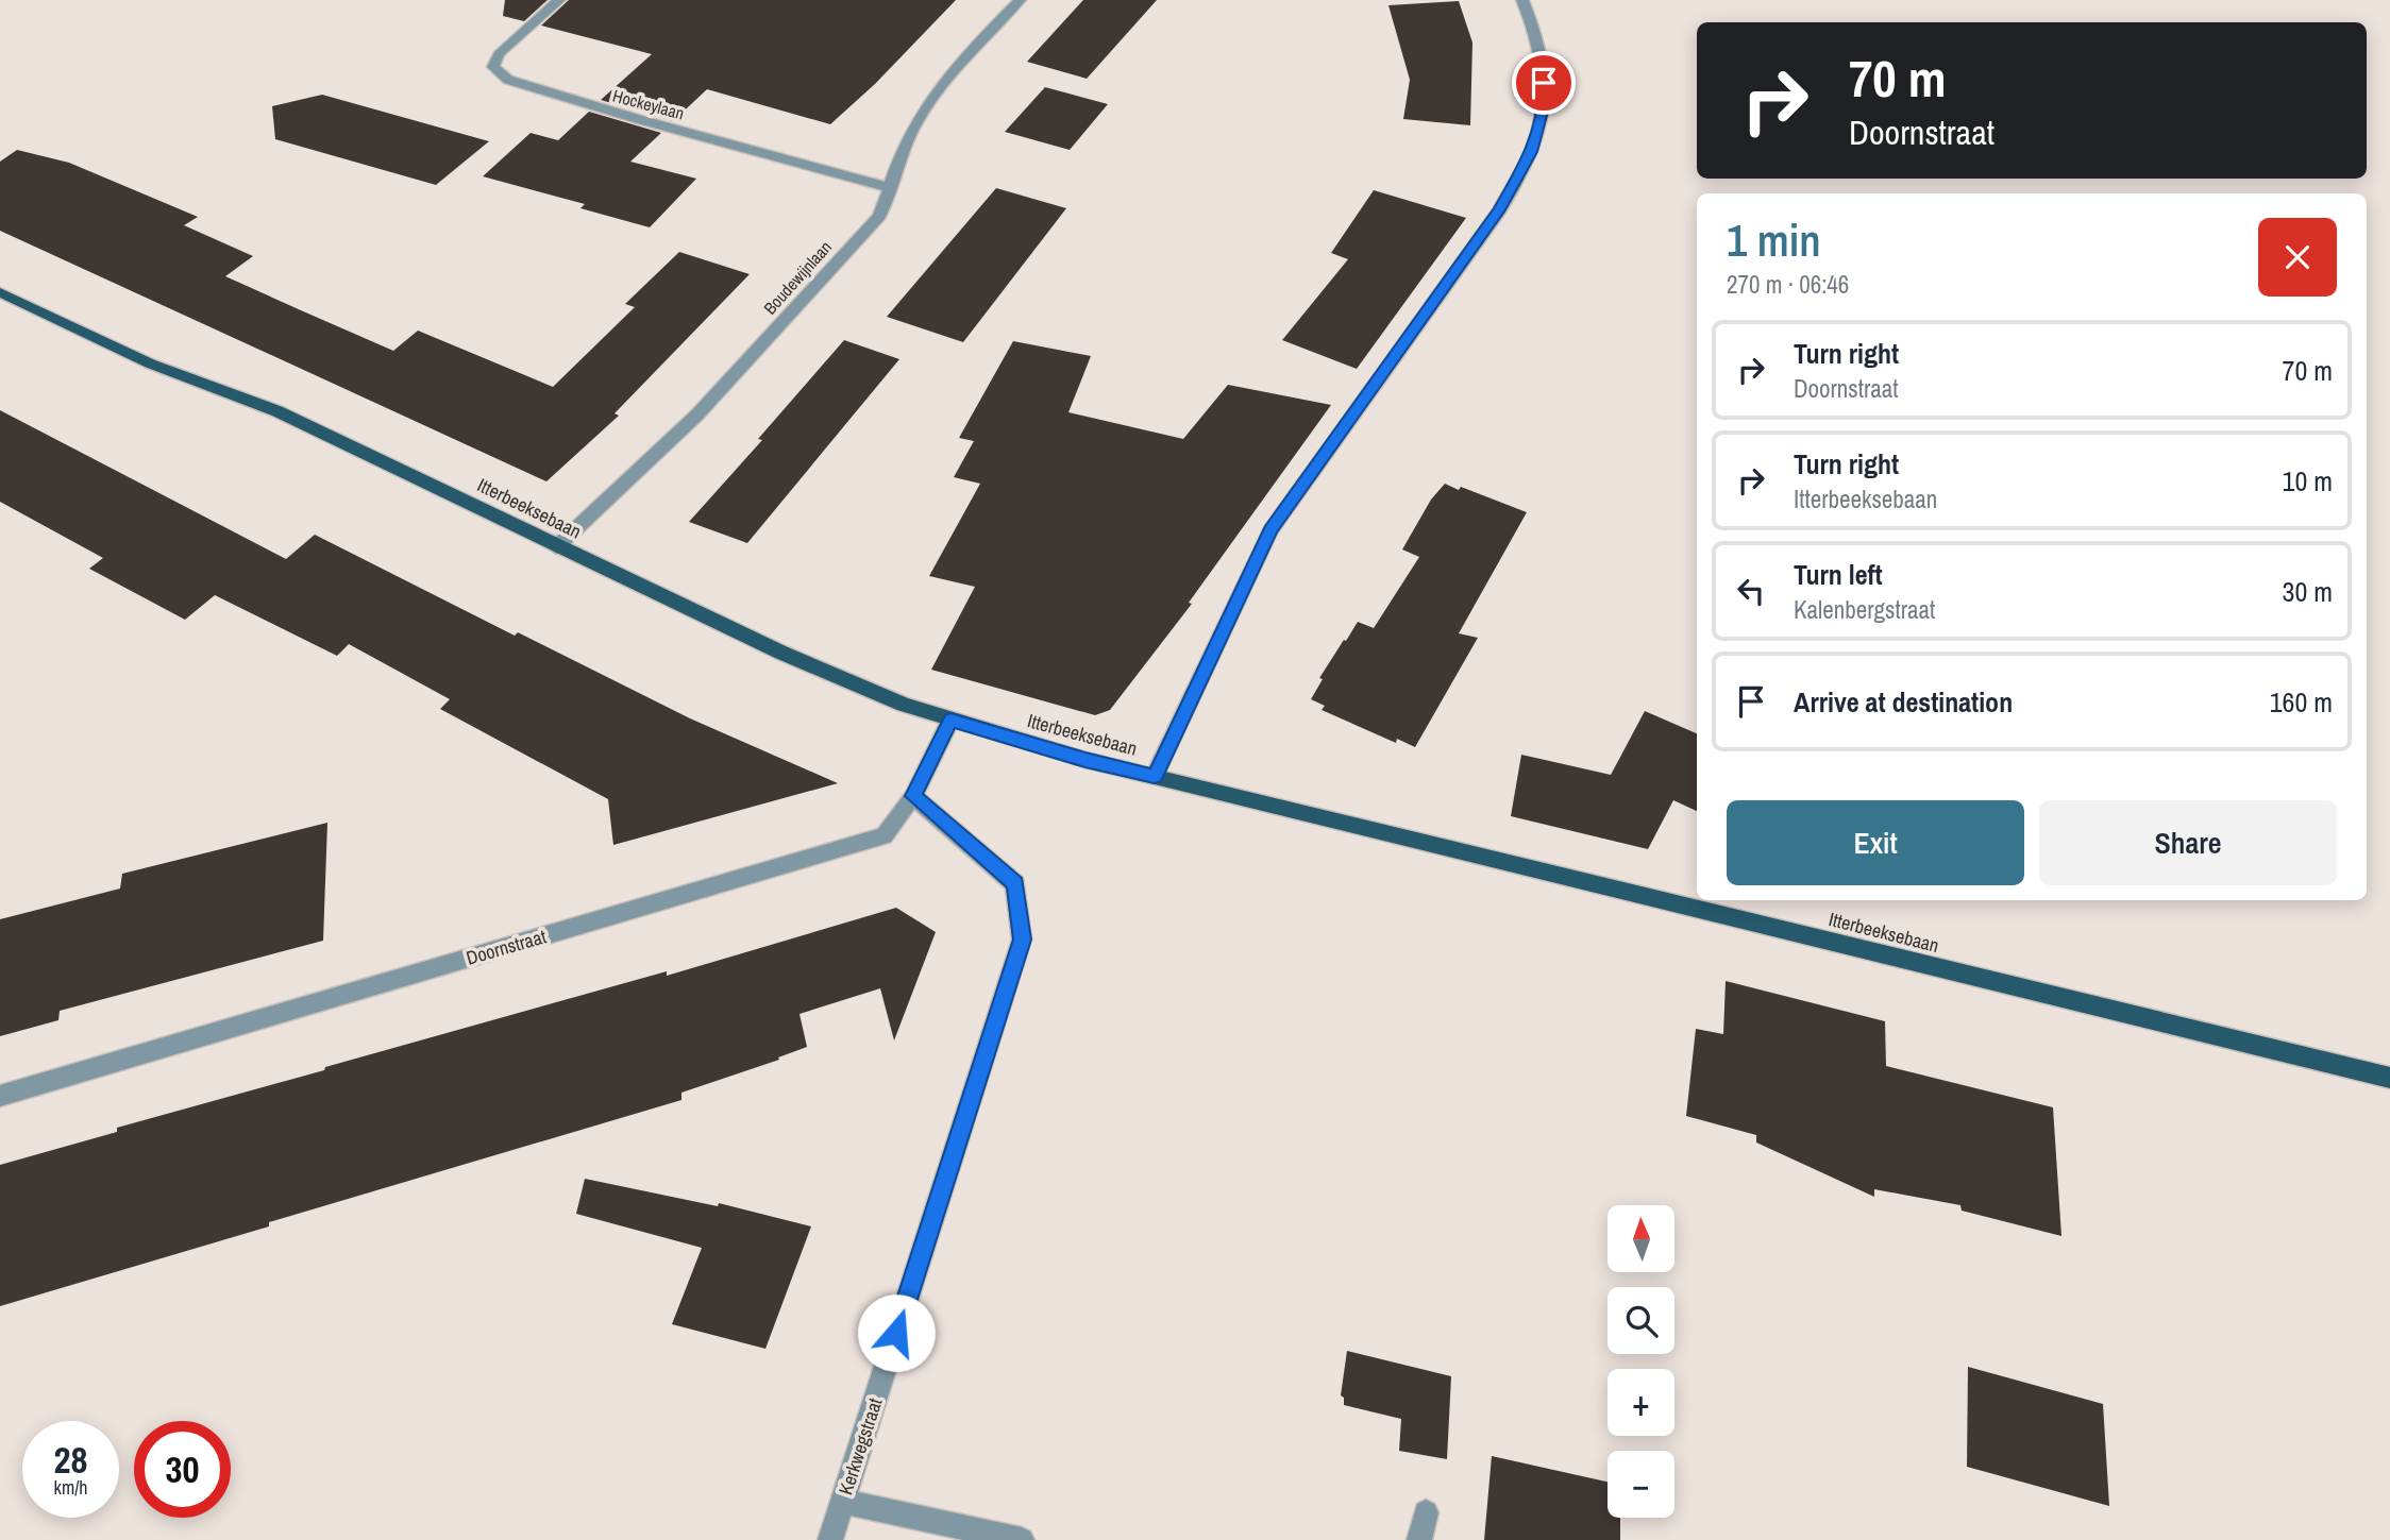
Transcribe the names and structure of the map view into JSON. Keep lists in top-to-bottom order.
{
  "streets": {
    "main road": ["Itterbeeksebaan"],
    "street": [
      "Hockeylaan",
      "Boudewijnlaan",
      "Doornstraat",
      "Kerkwegstraat"
    ]
  },
  "crossings": [
    ["Hockeylaan", "Boudewijnlaan"],
    ["Boudewijnlaan", "Itterbeeksebaan"],
    ["Itterbeeksebaan", "Doornstraat"],
    ["Doornstraat", "Kerkwegstraat"]
  ],
  "north": "top",
  "page": {
    "turn": ["70 m", "Doornstraat"],
    "heading": ["1 min", "270 m · 06:46"],
    "list": [
      {
        "name": "Turn right",
        "note": "Doornstraat",
        "value": "70 m"
      },
      {
        "name": "Turn right",
        "note": "Itterbeeksebaan",
        "value": "10 m"
      },
      {
        "name": "Turn left",
        "note": "Kalenbergstraat",
        "value": "30 m"
      },
      {
        "name": "Arrive at destination",
        "value": "160 m"
      }
    ],
    "buttons": ["Exit", "Share"],
    "map_buttons": ["+", "−"],
    "speed": "28 km/h",
    "limit": "30"
  }
}
